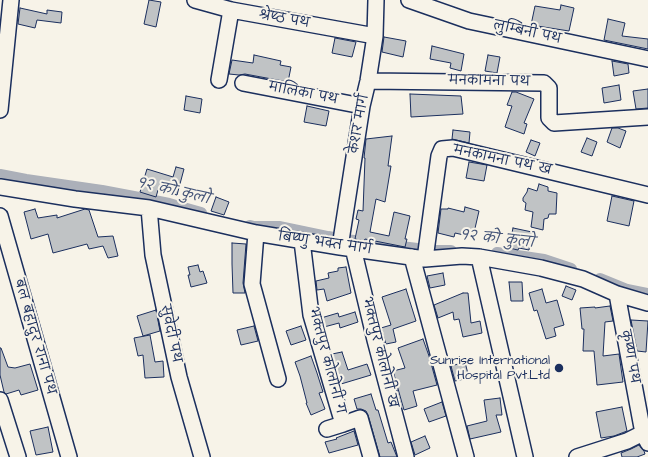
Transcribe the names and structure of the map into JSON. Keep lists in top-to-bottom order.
{
  "streets": {
    "street": [
      "श्रेष्ठ पथ",
      "लुम्बिनी पथ",
      "मनकामना पथ",
      "मालिका पथ",
      "केशर मार्ग",
      "मनकामना पथ ख",
      "बिष्णु भक्त मार्ग",
      "सुवेदी पथ",
      "बल बहादुर राना पथ",
      "भक्तपुर कोलोनी ख",
      "कृष्ण पथ",
      "भक्तपुर कोलोनी ग"
    ]
  },
  "crossings": [
    ["श्रेष्ठ पथ", "केशर मार्ग"],
    ["मनकामना पथ", "केशर मार्ग"],
    ["मालिका पथ", "केशर मार्ग"],
    ["केशर मार्ग", "बिष्णु भक्त मार्ग"],
    ["केशर मार्ग", "भक्तपुर कोलोनी ख"],
    ["मनकामना पथ ख", "बिष्णु भक्त मार्ग"],
    ["बिष्णु भक्त मार्ग", "सुवेदी पथ"],
    ["बिष्णु भक्त मार्ग", "भक्तपुर कोलोनी ख"],
    ["बिष्णु भक्त मार्ग", "कृष्ण पथ"],
    ["बिष्णु भक्त मार्ग", "भक्तपुर कोलोनी ग"]
  ],
  "water": ["१२ को कुलो"],
  "places": ["Sunrise International Hospital Pvt.Ltd"]
}
